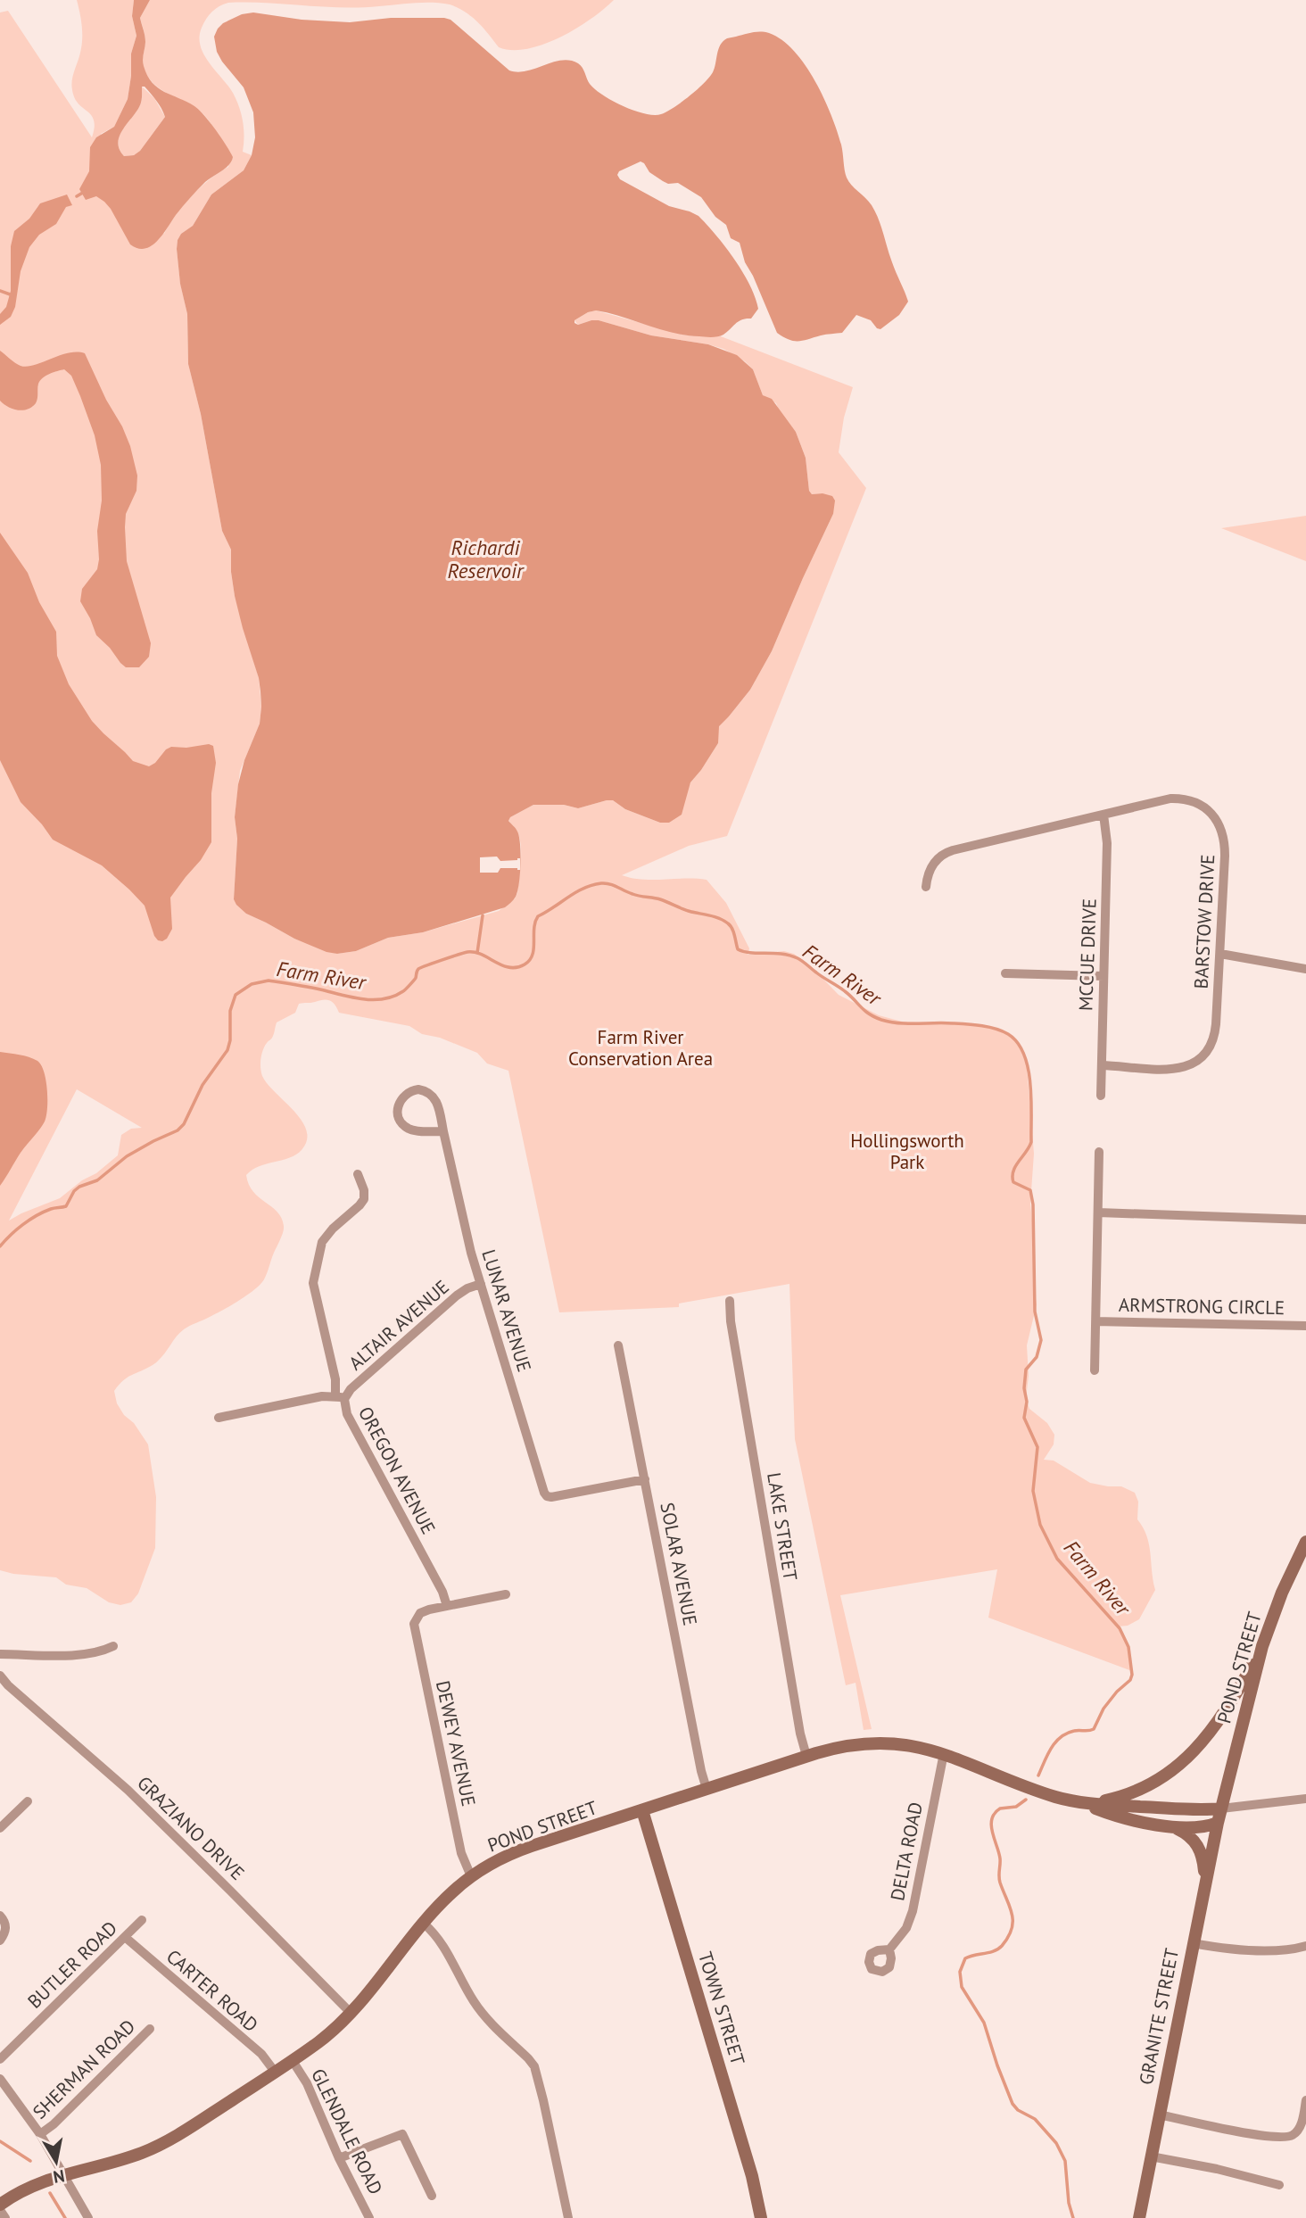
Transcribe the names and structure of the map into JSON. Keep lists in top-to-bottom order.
{
  "streets": {
    "main road": ["POND STREET", "TOWN STREET", "GRANITE STREET"],
    "street": [
      "BARSTOW DRIVE",
      "MCCUE DRIVE",
      "ARMSTRONG CIRCLE",
      "LUNAR AVENUE",
      "ALTAIR AVENUE",
      "OREGON AVENUE",
      "LAKE STREET",
      "SOLAR AVENUE",
      "DEWEY AVENUE",
      "GRAZIANO DRIVE",
      "DELTA ROAD",
      "BUTLER ROAD",
      "CARTER ROAD",
      "SHERMAN ROAD",
      "GLENDALE ROAD"
    ]
  },
  "crossings": [
    ["BARSTOW DRIVE", "MCCUE DRIVE"],
    ["LUNAR AVENUE", "ALTAIR AVENUE"],
    ["LUNAR AVENUE", "SOLAR AVENUE"],
    ["ALTAIR AVENUE", "OREGON AVENUE"],
    ["OREGON AVENUE", "DEWEY AVENUE"],
    ["LAKE STREET", "POND STREET"],
    ["SOLAR AVENUE", "POND STREET"],
    ["POND STREET", "DEWEY AVENUE"],
    ["POND STREET", "GRAZIANO DRIVE"],
    ["POND STREET", "DELTA ROAD"],
    ["POND STREET", "CARTER ROAD"],
    ["POND STREET", "TOWN STREET"],
    ["POND STREET", "GRANITE STREET"],
    ["POND STREET", "GLENDALE ROAD"],
    ["BUTLER ROAD", "CARTER ROAD"]
  ],
  "water": ["Richardi Reservoir", "Farm River"],
  "parks": ["Farm River Conservation Area", "Hollingsworth Park"],
  "north": "bottom"
}
